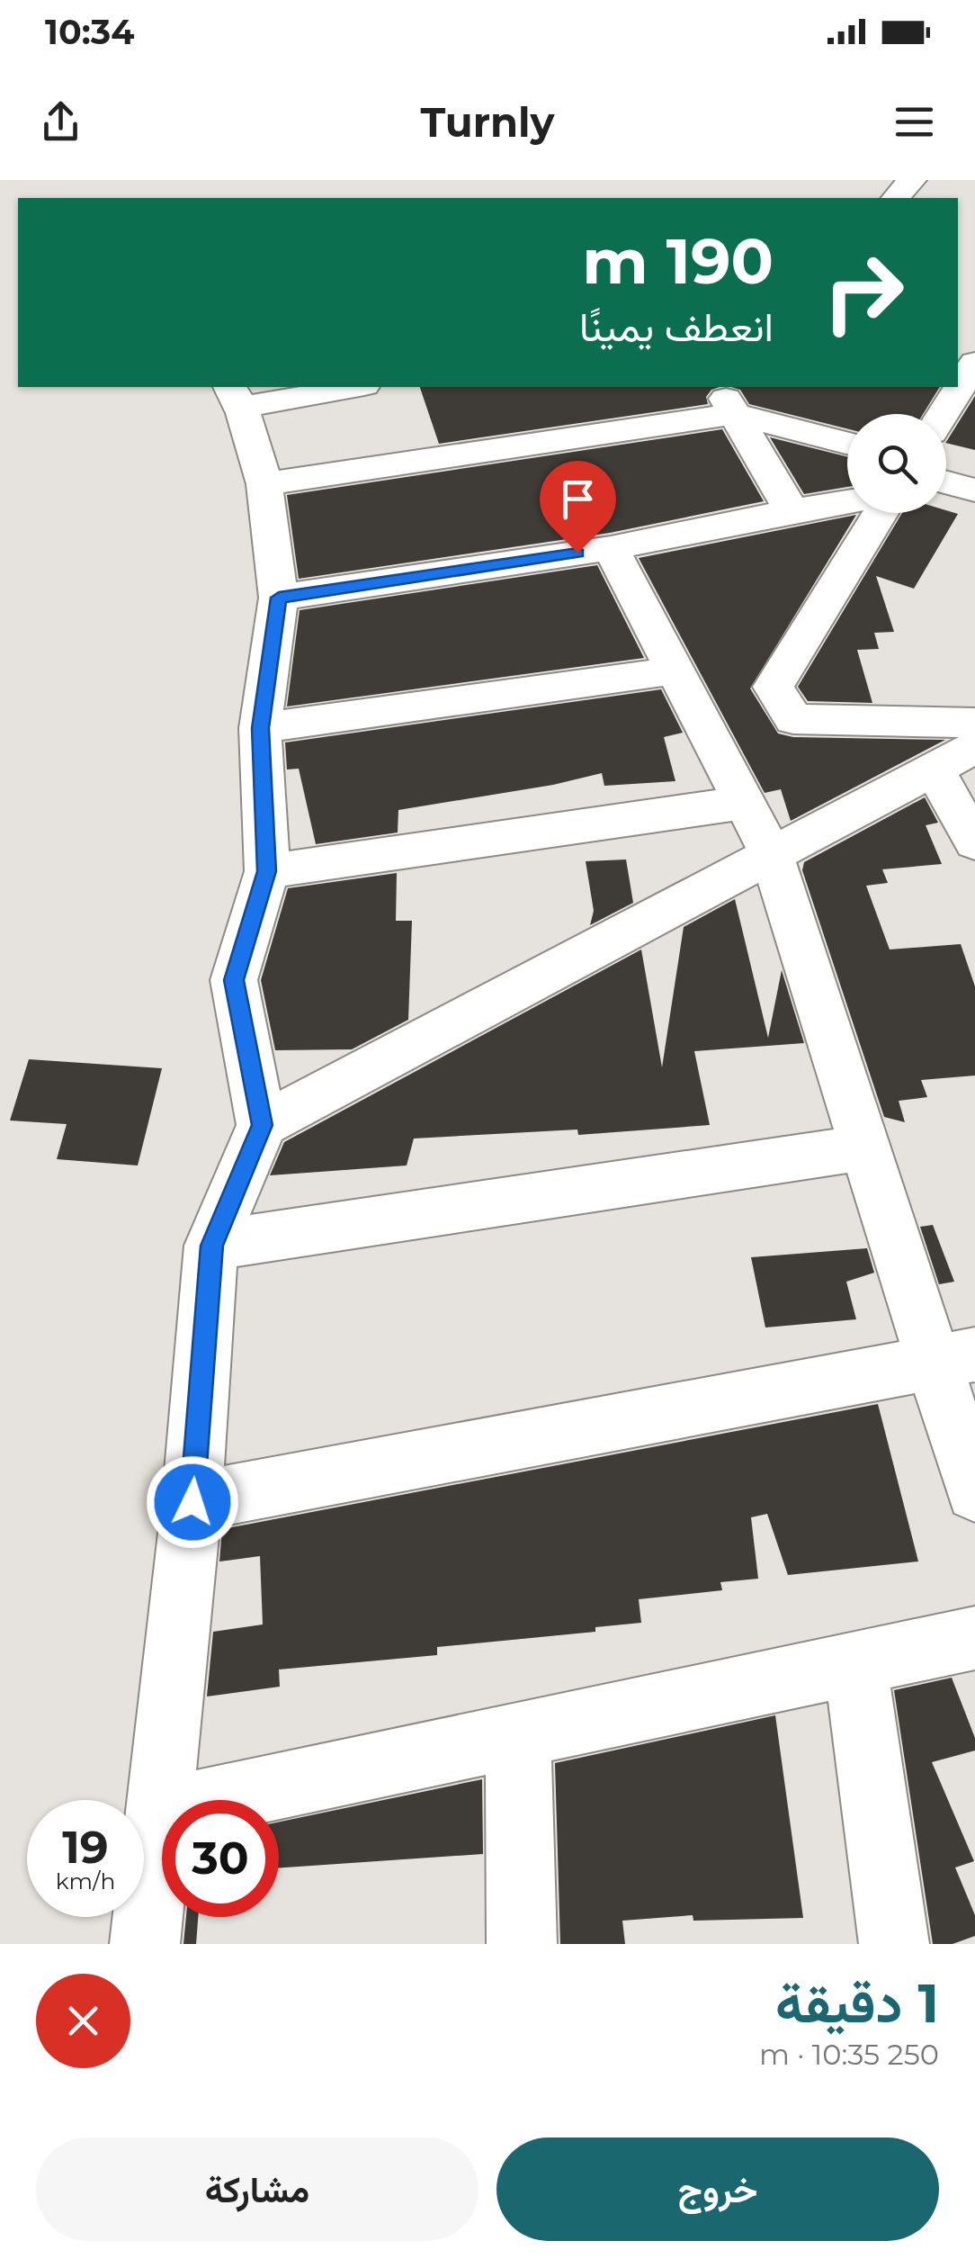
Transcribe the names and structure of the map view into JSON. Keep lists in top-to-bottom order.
{
  "page": {
    "status": "10:34",
    "header": "Turnly",
    "turn": ["190 m", "انعطف يمينًا"],
    "speed": "19 km/h",
    "limit": "30",
    "heading": ["1 دقيقة", "250 m · 10:35"],
    "buttons": ["خروج", "مشاركة"]
  }
}
